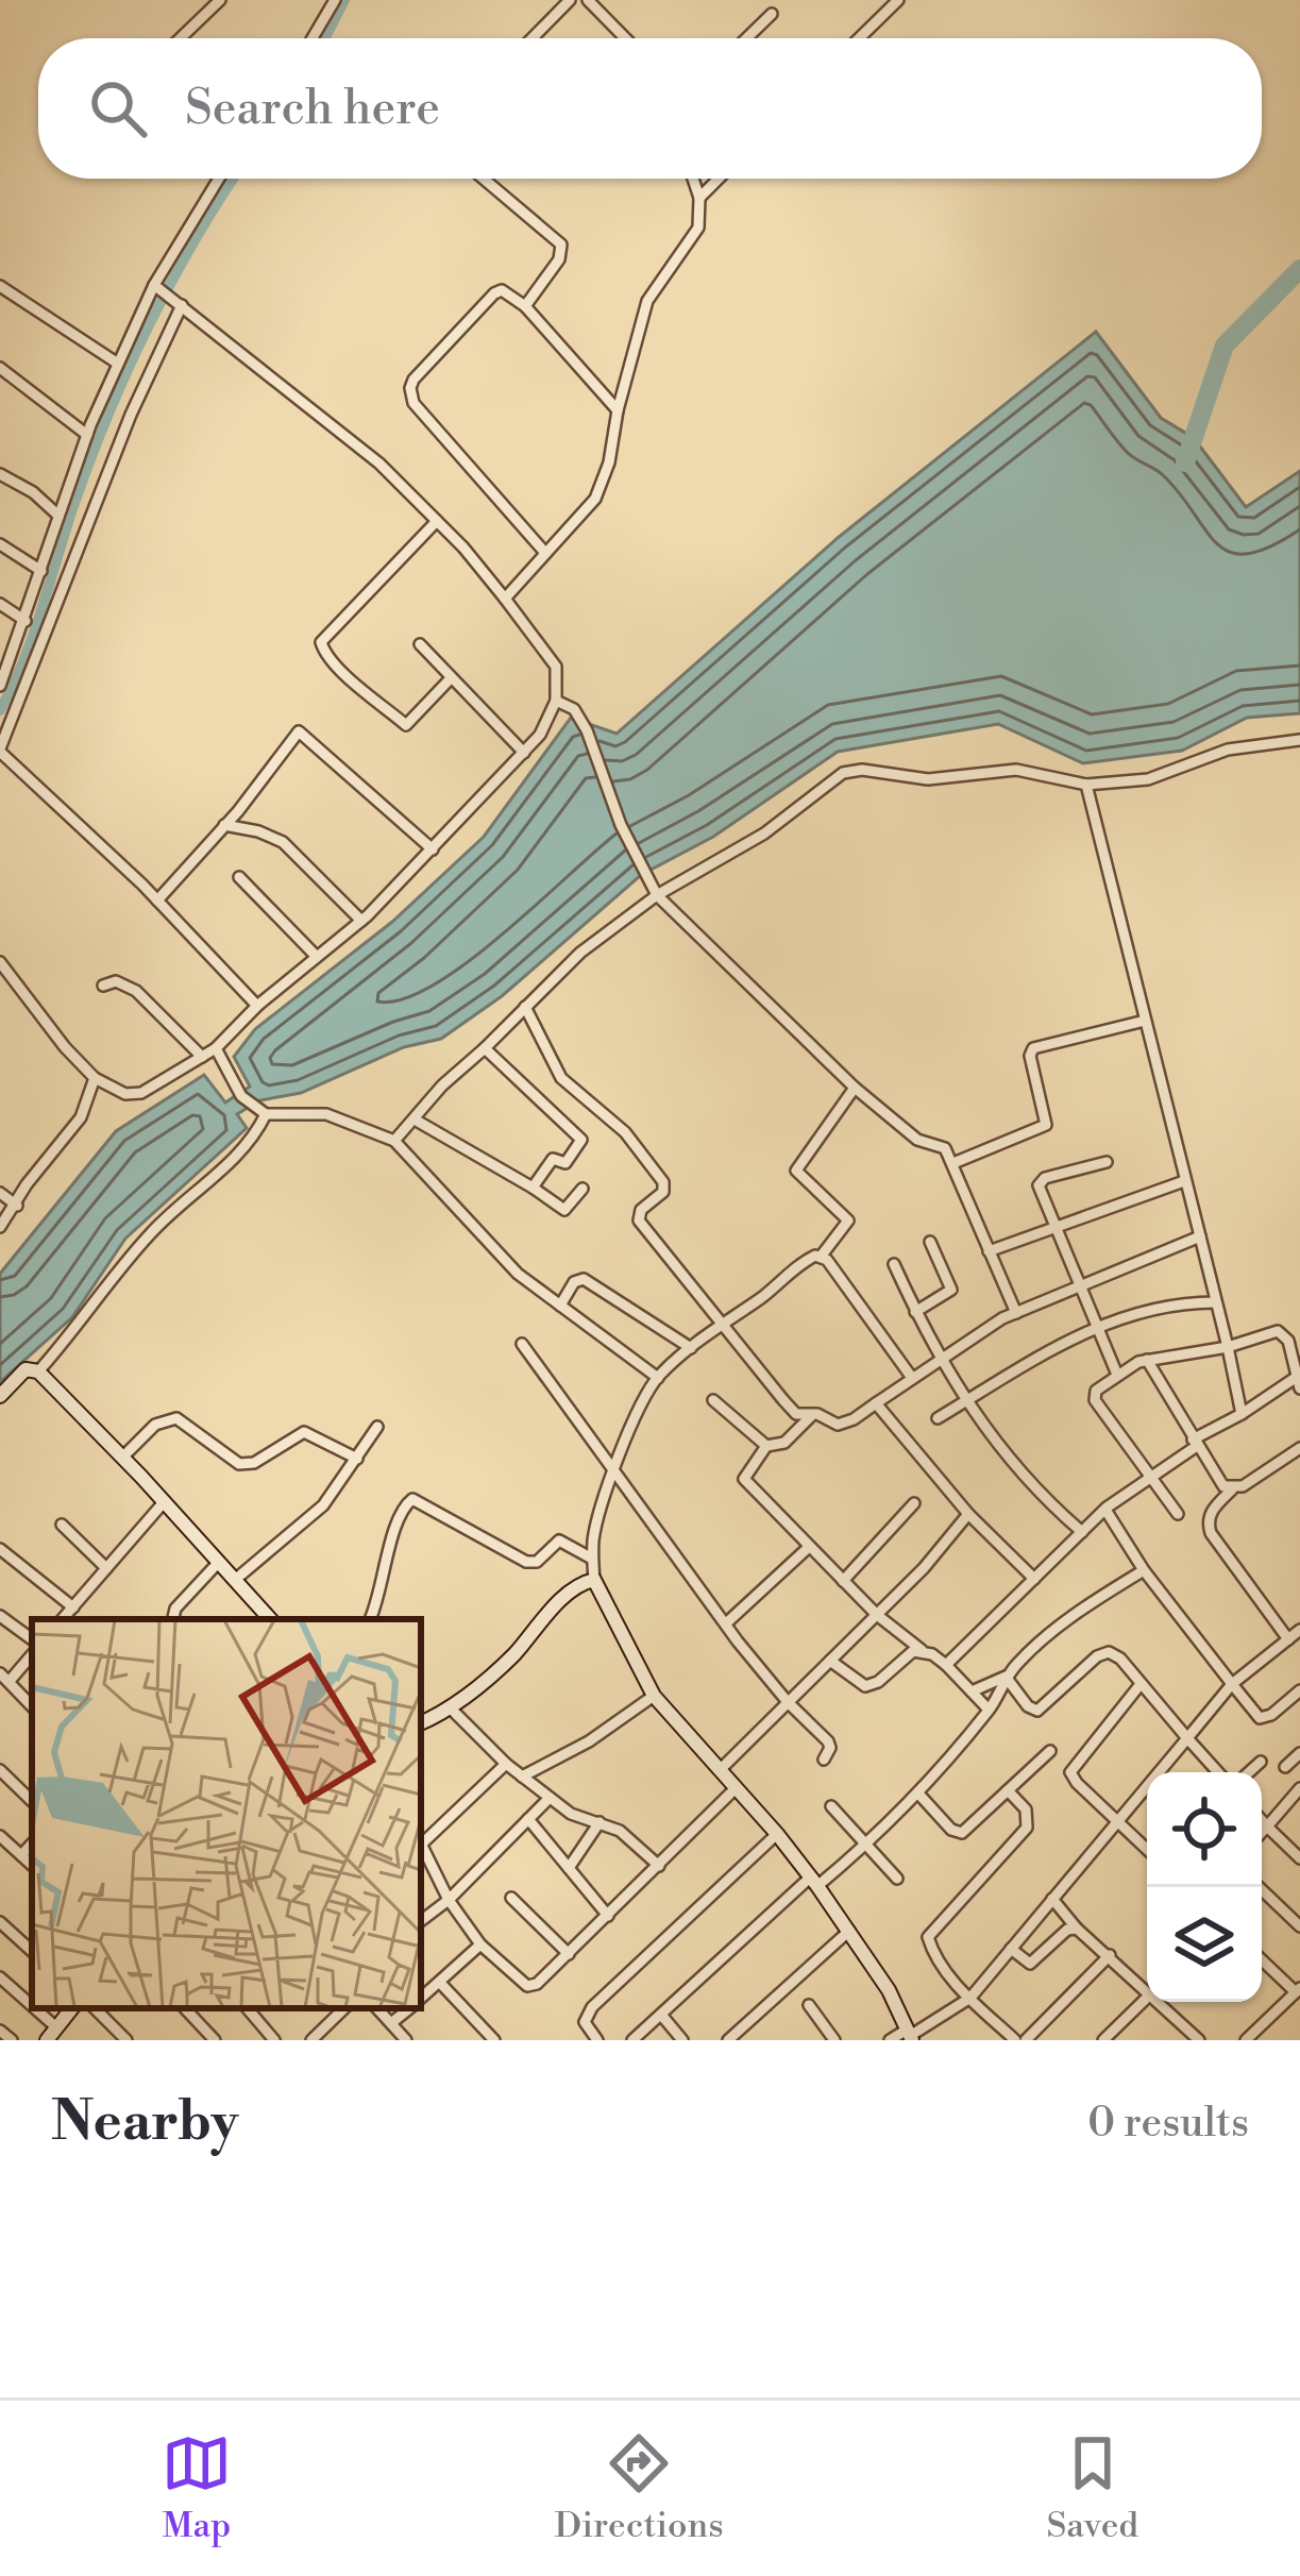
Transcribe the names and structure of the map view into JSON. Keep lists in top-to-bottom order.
{
  "page": {
    "search": "Search here",
    "heading": ["Nearby", "0 results"],
    "nav": ["Map", "Directions", "Saved"]
  }
}
